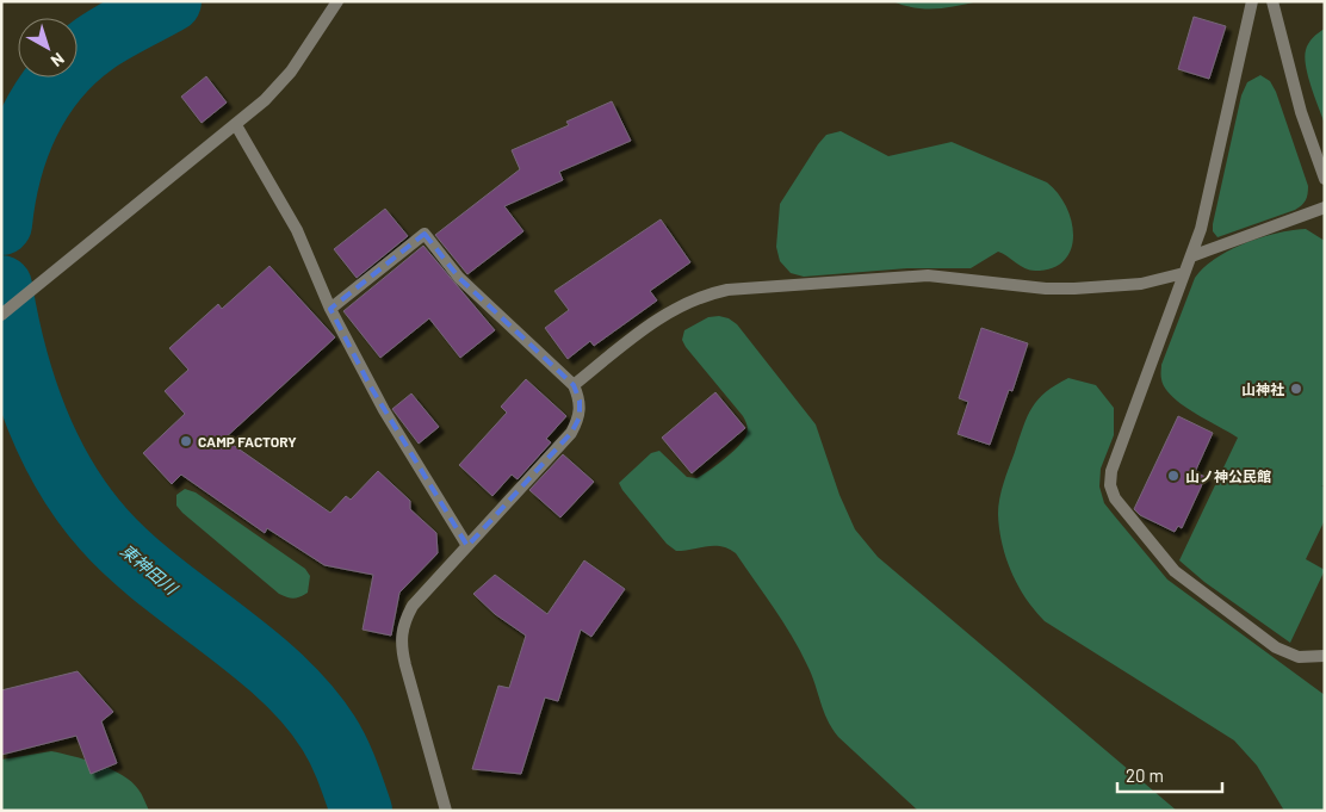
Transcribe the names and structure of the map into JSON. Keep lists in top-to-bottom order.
{
  "water": ["東神田川"],
  "places": ["山神社", "CAMP FACTORY", "山ノ神公民館"],
  "scale_bar": "20 m",
  "north": "bottom right"
}
